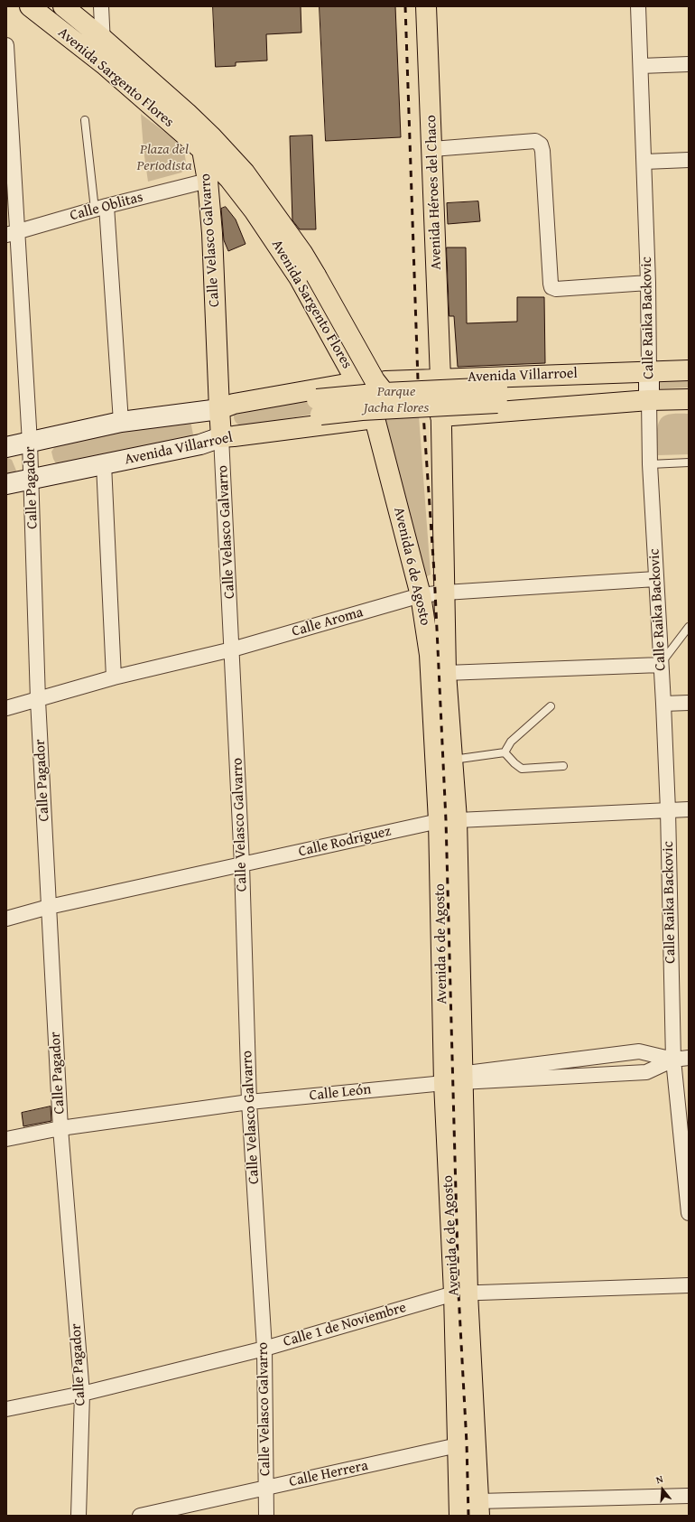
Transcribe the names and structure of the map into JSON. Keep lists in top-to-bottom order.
{
  "streets": {
    "main road": [
      "Avenida Sargento Flores",
      "Avenida Héroes del Chaco",
      "Calle Velasco Galvarro",
      "Calle Raika Backovic",
      "Avenida Villarroel",
      "Avenida 6 de Agosto"
    ],
    "street": [
      "Calle Oblitas",
      "Calle Pagador",
      "Calle Aroma",
      "Calle Rodriguez",
      "Calle León",
      "Calle 1 de Noviembre",
      "Calle Herrera"
    ]
  },
  "crossings": [
    ["Avenida Sargento Flores", "Calle Velasco Galvarro"],
    ["Avenida Sargento Flores", "Avenida Villarroel"],
    ["Avenida Sargento Flores", "Avenida 6 de Agosto"],
    ["Avenida Héroes del Chaco", "Avenida Villarroel"],
    ["Avenida Héroes del Chaco", "Avenida 6 de Agosto"],
    ["Calle Oblitas", "Calle Velasco Galvarro"],
    ["Calle Oblitas", "Calle Pagador"],
    ["Calle Velasco Galvarro", "Avenida Villarroel"],
    ["Calle Velasco Galvarro", "Calle Aroma"],
    ["Calle Velasco Galvarro", "Calle Rodriguez"],
    ["Calle Velasco Galvarro", "Calle León"],
    ["Calle Velasco Galvarro", "Calle 1 de Noviembre"],
    ["Calle Velasco Galvarro", "Calle Herrera"],
    ["Calle Raika Backovic", "Avenida Villarroel"],
    ["Calle Raika Backovic", "Calle Aroma"],
    ["Calle Raika Backovic", "Calle Rodriguez"],
    ["Calle Raika Backovic", "Calle León"],
    ["Avenida Villarroel", "Calle Pagador"],
    ["Avenida Villarroel", "Avenida 6 de Agosto"],
    ["Calle Pagador", "Calle Aroma"],
    ["Calle Pagador", "Calle Rodriguez"],
    ["Calle Pagador", "Calle León"],
    ["Calle Pagador", "Calle 1 de Noviembre"],
    ["Avenida 6 de Agosto", "Calle Aroma"],
    ["Avenida 6 de Agosto", "Calle Rodriguez"],
    ["Avenida 6 de Agosto", "Calle León"],
    ["Avenida 6 de Agosto", "Calle 1 de Noviembre"],
    ["Avenida 6 de Agosto", "Calle Herrera"]
  ],
  "parks": ["Plaza del Periodista", "Parque Jacha Flores"],
  "north": "top"
}
